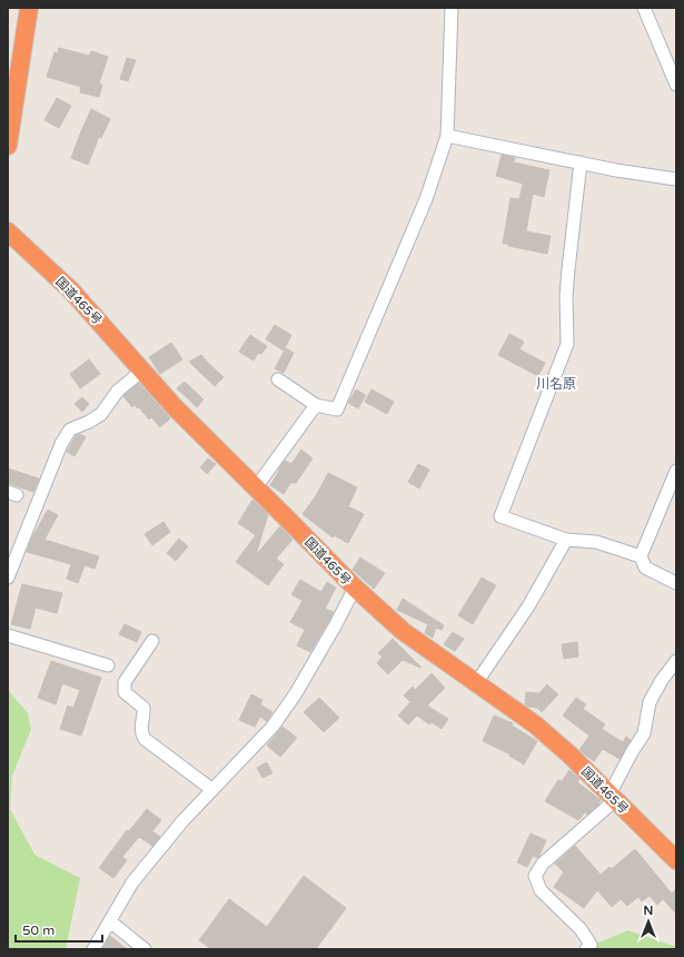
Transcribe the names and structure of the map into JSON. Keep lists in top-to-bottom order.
{
  "streets": {
    "highway": ["国道465号"]
  },
  "districts": ["川名原"],
  "scale_bar": "50 m",
  "north": "top"
}
